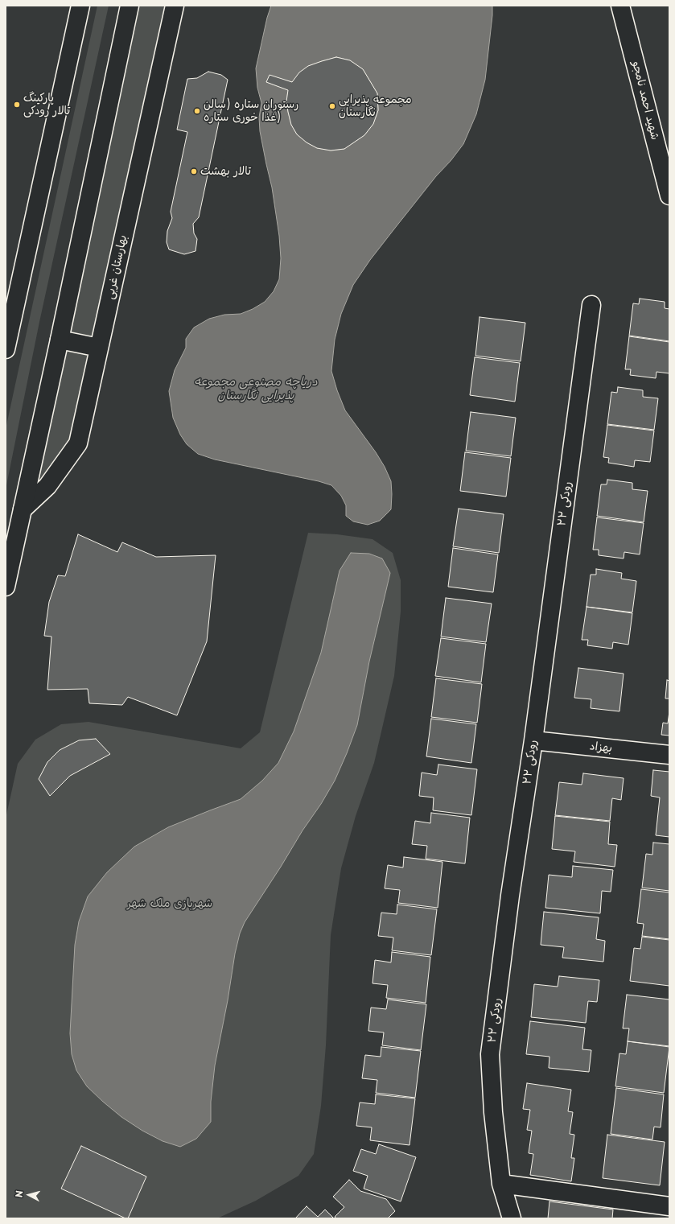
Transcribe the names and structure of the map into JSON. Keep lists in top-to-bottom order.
{
  "streets": {
    "street": [
      "شهید احمد نامجو",
      "بهارستان غربی",
      "رودکی ۲۲",
      "بهزاد"
    ]
  },
  "crossings": [
    ["رودکی ۲۲", "بهزاد"]
  ],
  "water": ["دریاچه مصنوعی مجموعه پذیرایی نگارستان"],
  "parks": ["شهربازی ملک شهر"],
  "places": [
    "پارکینگ تالار رودکی",
    "مجموعه پذیرایی نگارستان",
    "رستوران ستاره (سالن غذا خوری ستاره)",
    "تالار بهشت"
  ],
  "north": "left"
}
